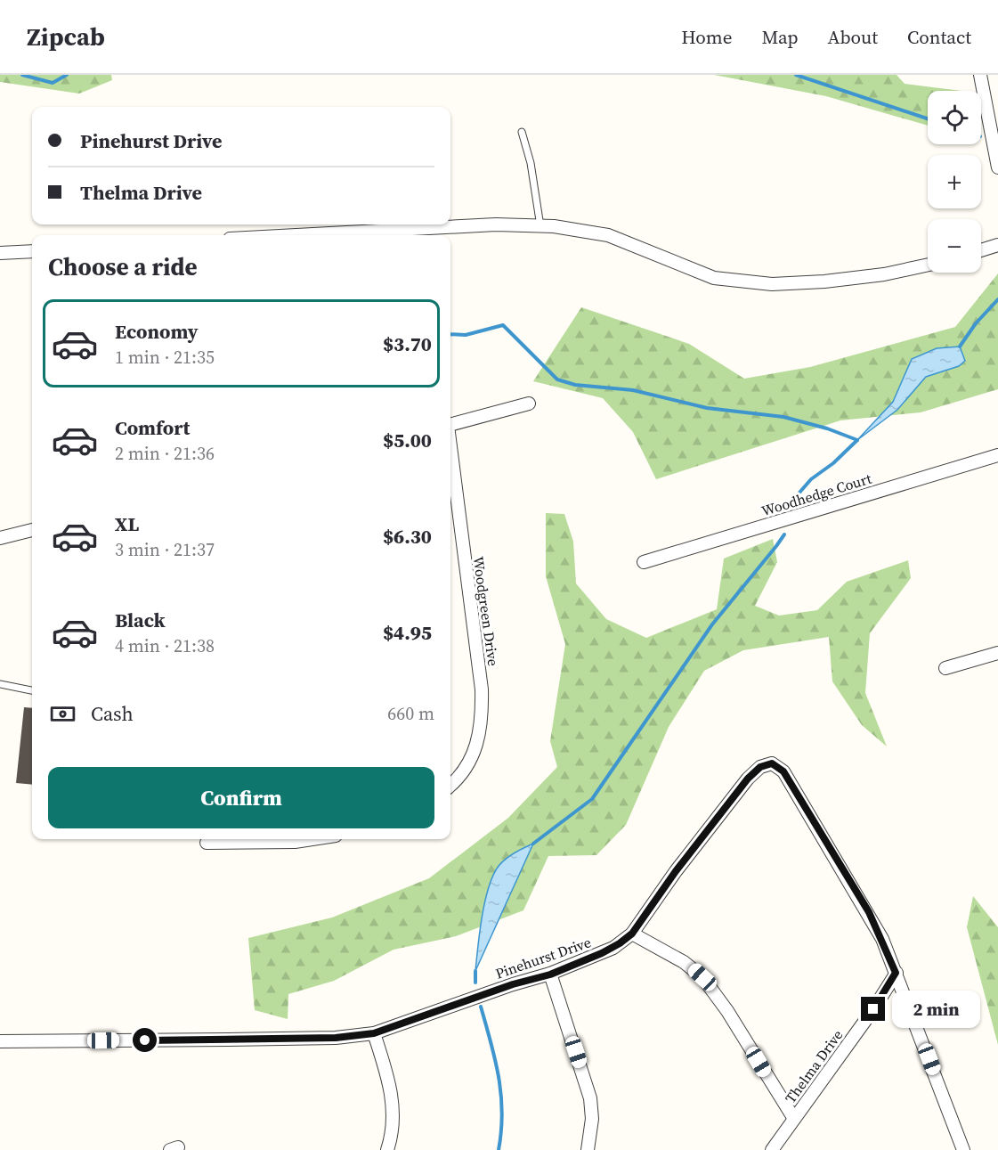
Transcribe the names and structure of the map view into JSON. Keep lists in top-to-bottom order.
{
  "streets": {
    "street": [
      "Woodhedge Court",
      "Woodgreen Drive",
      "Pinehurst Drive",
      "Thelma Drive"
    ]
  },
  "crossings": [
    ["Pinehurst Drive", "Thelma Drive"]
  ],
  "page": {
    "header": "Zipcab",
    "nav": [
      "Home",
      "Map",
      "About",
      "Contact"
    ],
    "map_buttons": ["+", "−"],
    "banner": ["Pinehurst Drive", "Thelma Drive"],
    "heading": "Choose a ride",
    "list": [
      {
        "name": "Economy",
        "note": "1 min · 21:35",
        "value": "$3.70"
      },
      {
        "name": "Comfort",
        "note": "2 min · 21:36",
        "value": "$5.00"
      },
      {
        "name": "XL",
        "note": "3 min · 21:37",
        "value": "$6.30"
      },
      {
        "name": "Black",
        "note": "4 min · 21:38",
        "value": "$4.95"
      }
    ],
    "pay": ["Cash", "660 m"],
    "buttons": "Confirm",
    "bubble": "2 min"
  }
}
